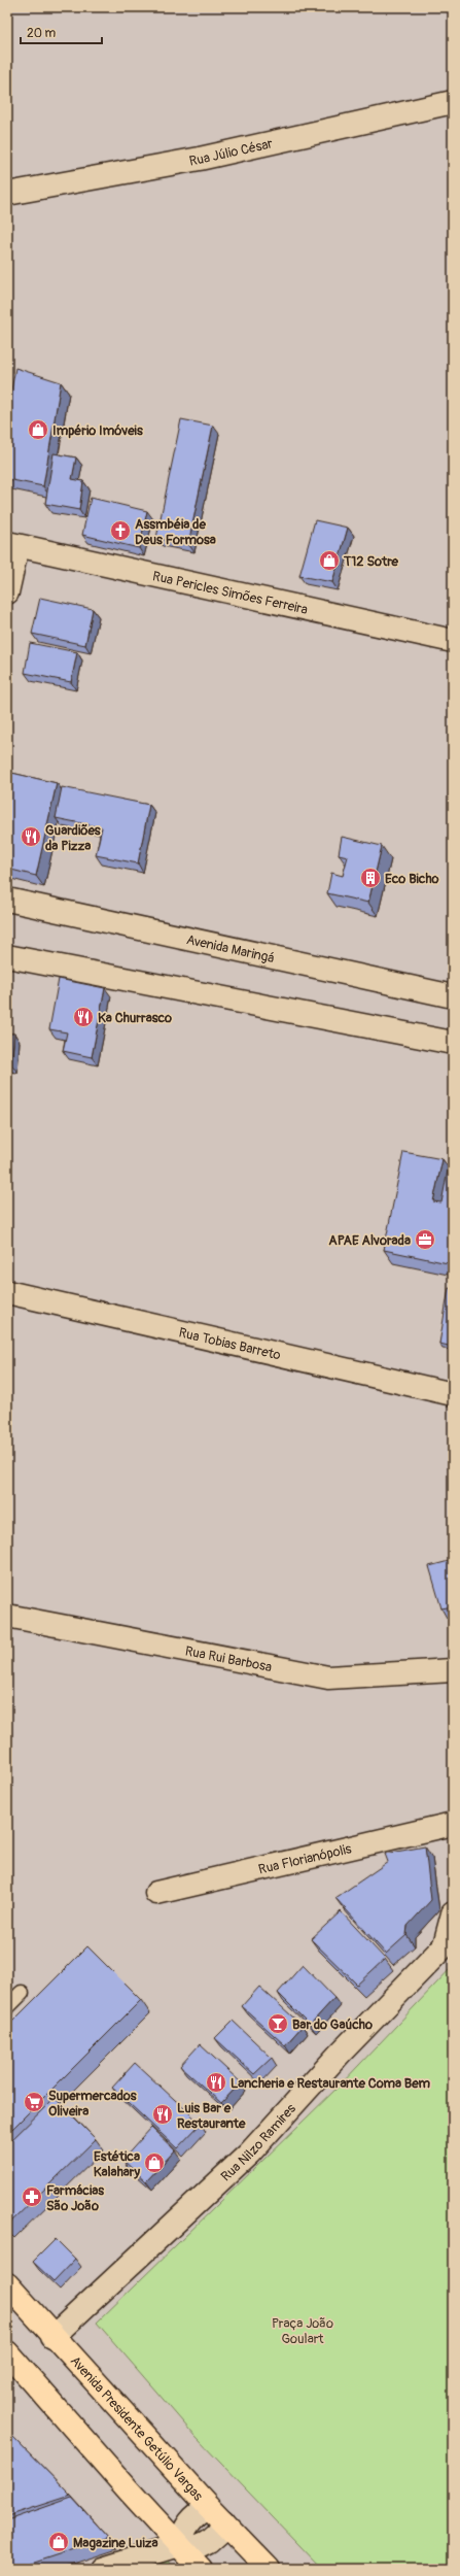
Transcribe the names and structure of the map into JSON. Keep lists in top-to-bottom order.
{
  "streets": {
    "main road": ["Avenida Presidente Getúlio Vargas"],
    "street": [
      "Rua Júlio César",
      "Rua Pericles Simões Ferreira",
      "Avenida Maringá",
      "Rua Tobias Barreto",
      "Rua Rui Barbosa",
      "Rua Florianópolis",
      "Rua Nilzo Ramires"
    ]
  },
  "crossings": [
    ["Rua Nilzo Ramires", "Avenida Presidente Getúlio Vargas"]
  ],
  "parks": ["Praça João Goulart"],
  "places": {
    "shop": [
      "Império Imóveis",
      "T12 Sotre",
      "Estética Kalahary",
      "Magazine Luiza"
    ],
    "church": ["Assmbéia de Deus Formosa"],
    "restaurant": [
      "Guardiões da Pizza",
      "Ka Churrasco",
      "Lancheria e Restaurante Coma Bem",
      "Luis Bar e Restaurante"
    ],
    "building": ["Eco Bicho"],
    "office": ["APAE Alvorada"],
    "bar": ["Bar do Gaúcho"],
    "supermarket": ["Supermercados Oliveira"],
    "pharmacy": ["Farmácias São João"]
  },
  "scale_bar": "20 m"
}
